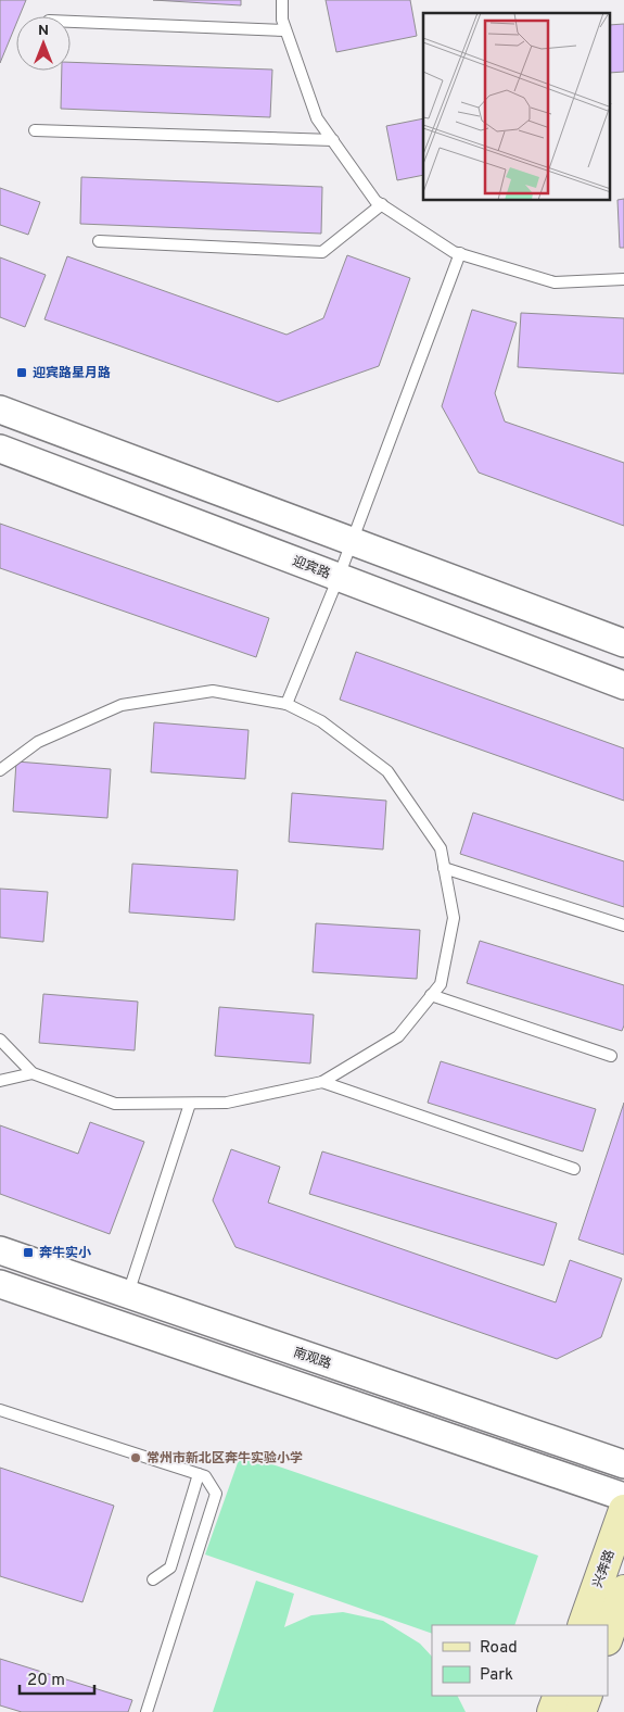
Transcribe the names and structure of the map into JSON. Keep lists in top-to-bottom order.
{
  "streets": {
    "main road": ["兴奔路"],
    "street": ["迎宾路", "南观路"]
  },
  "places": {
    "transit": ["迎宾路星月路", "奔牛实小"],
    "other": ["常州市新北区奔牛实验小学"]
  },
  "legend": ["Road", "Park"],
  "scale_bar": "20 m",
  "north": "top"
}
